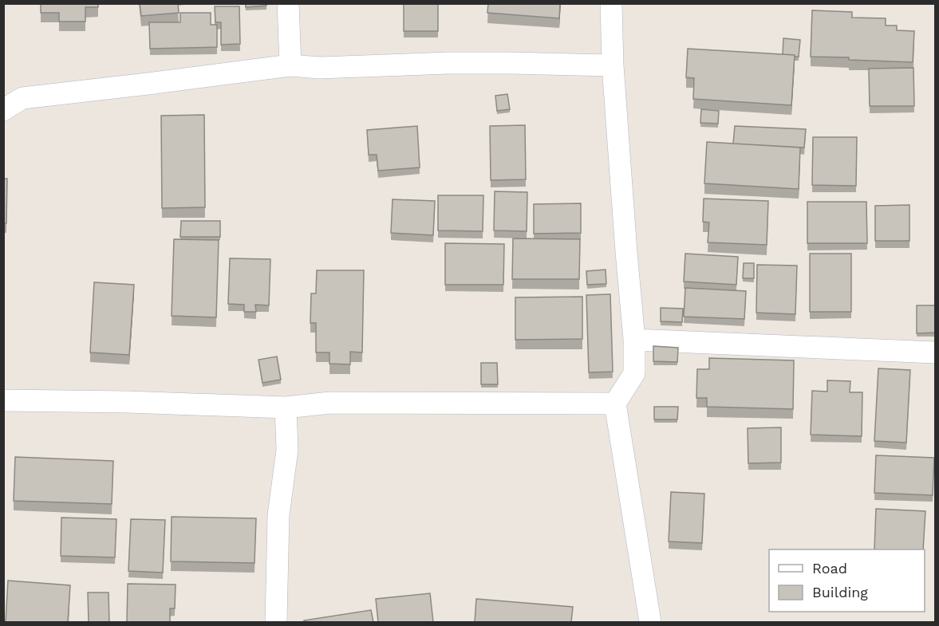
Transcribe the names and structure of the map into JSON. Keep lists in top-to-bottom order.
{
  "legend": ["Road", "Building"]
}
